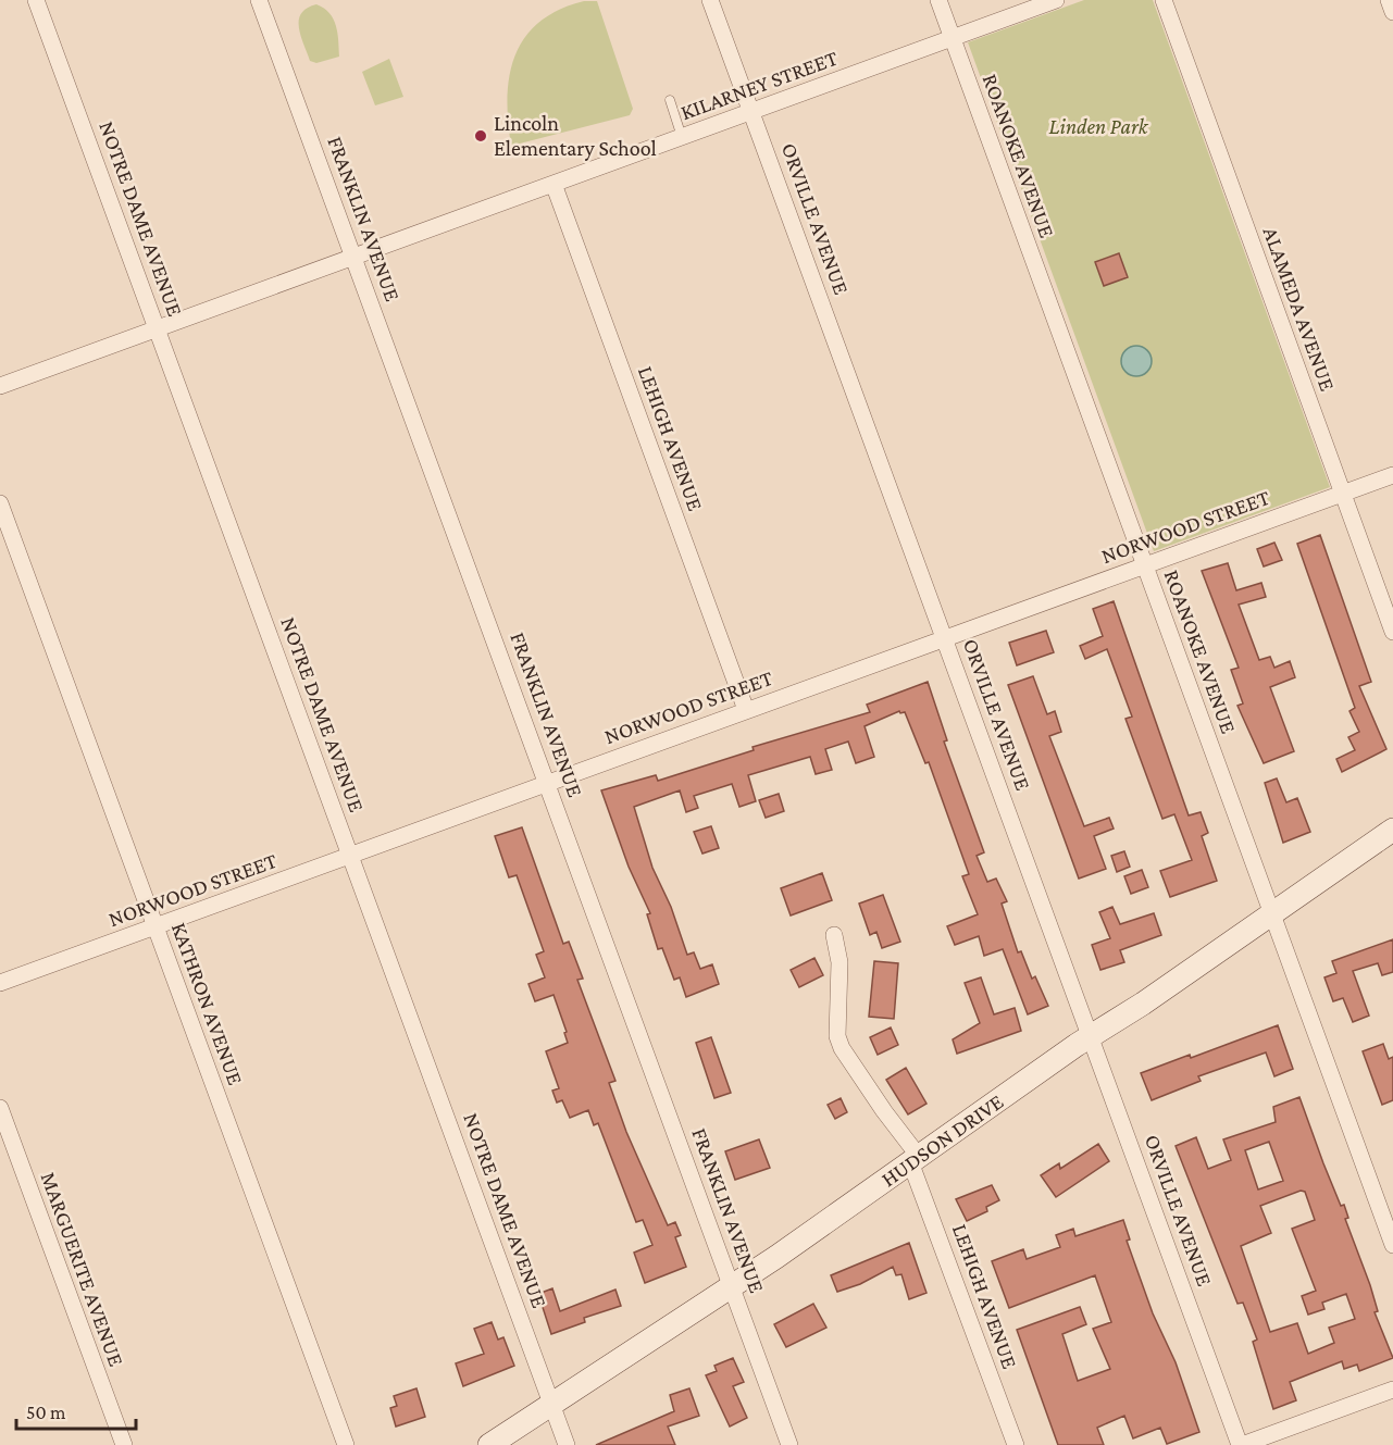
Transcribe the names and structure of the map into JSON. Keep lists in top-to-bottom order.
{
  "streets": {
    "street": [
      "KILARNEY STREET",
      "ROANOKE AVENUE",
      "NOTRE DAME AVENUE",
      "FRANKLIN AVENUE",
      "ORVILLE AVENUE",
      "ALAMEDA AVENUE",
      "LEHIGH AVENUE",
      "NORWOOD STREET",
      "KATHRON AVENUE",
      "HUDSON DRIVE",
      "MARGUERITE AVENUE"
    ]
  },
  "crossings": [
    ["KILARNEY STREET", "ROANOKE AVENUE"],
    ["KILARNEY STREET", "NOTRE DAME AVENUE"],
    ["KILARNEY STREET", "FRANKLIN AVENUE"],
    ["KILARNEY STREET", "ORVILLE AVENUE"],
    ["KILARNEY STREET", "LEHIGH AVENUE"],
    ["ROANOKE AVENUE", "NORWOOD STREET"],
    ["ROANOKE AVENUE", "HUDSON DRIVE"],
    ["NOTRE DAME AVENUE", "NORWOOD STREET"],
    ["NOTRE DAME AVENUE", "HUDSON DRIVE"],
    ["FRANKLIN AVENUE", "NORWOOD STREET"],
    ["FRANKLIN AVENUE", "HUDSON DRIVE"],
    ["ORVILLE AVENUE", "NORWOOD STREET"],
    ["ORVILLE AVENUE", "HUDSON DRIVE"],
    ["ALAMEDA AVENUE", "NORWOOD STREET"],
    ["LEHIGH AVENUE", "NORWOOD STREET"],
    ["LEHIGH AVENUE", "HUDSON DRIVE"],
    ["NORWOOD STREET", "KATHRON AVENUE"]
  ],
  "parks": ["Linden Park"],
  "places": ["Lincoln Elementary School"],
  "scale_bar": "50 m"
}
